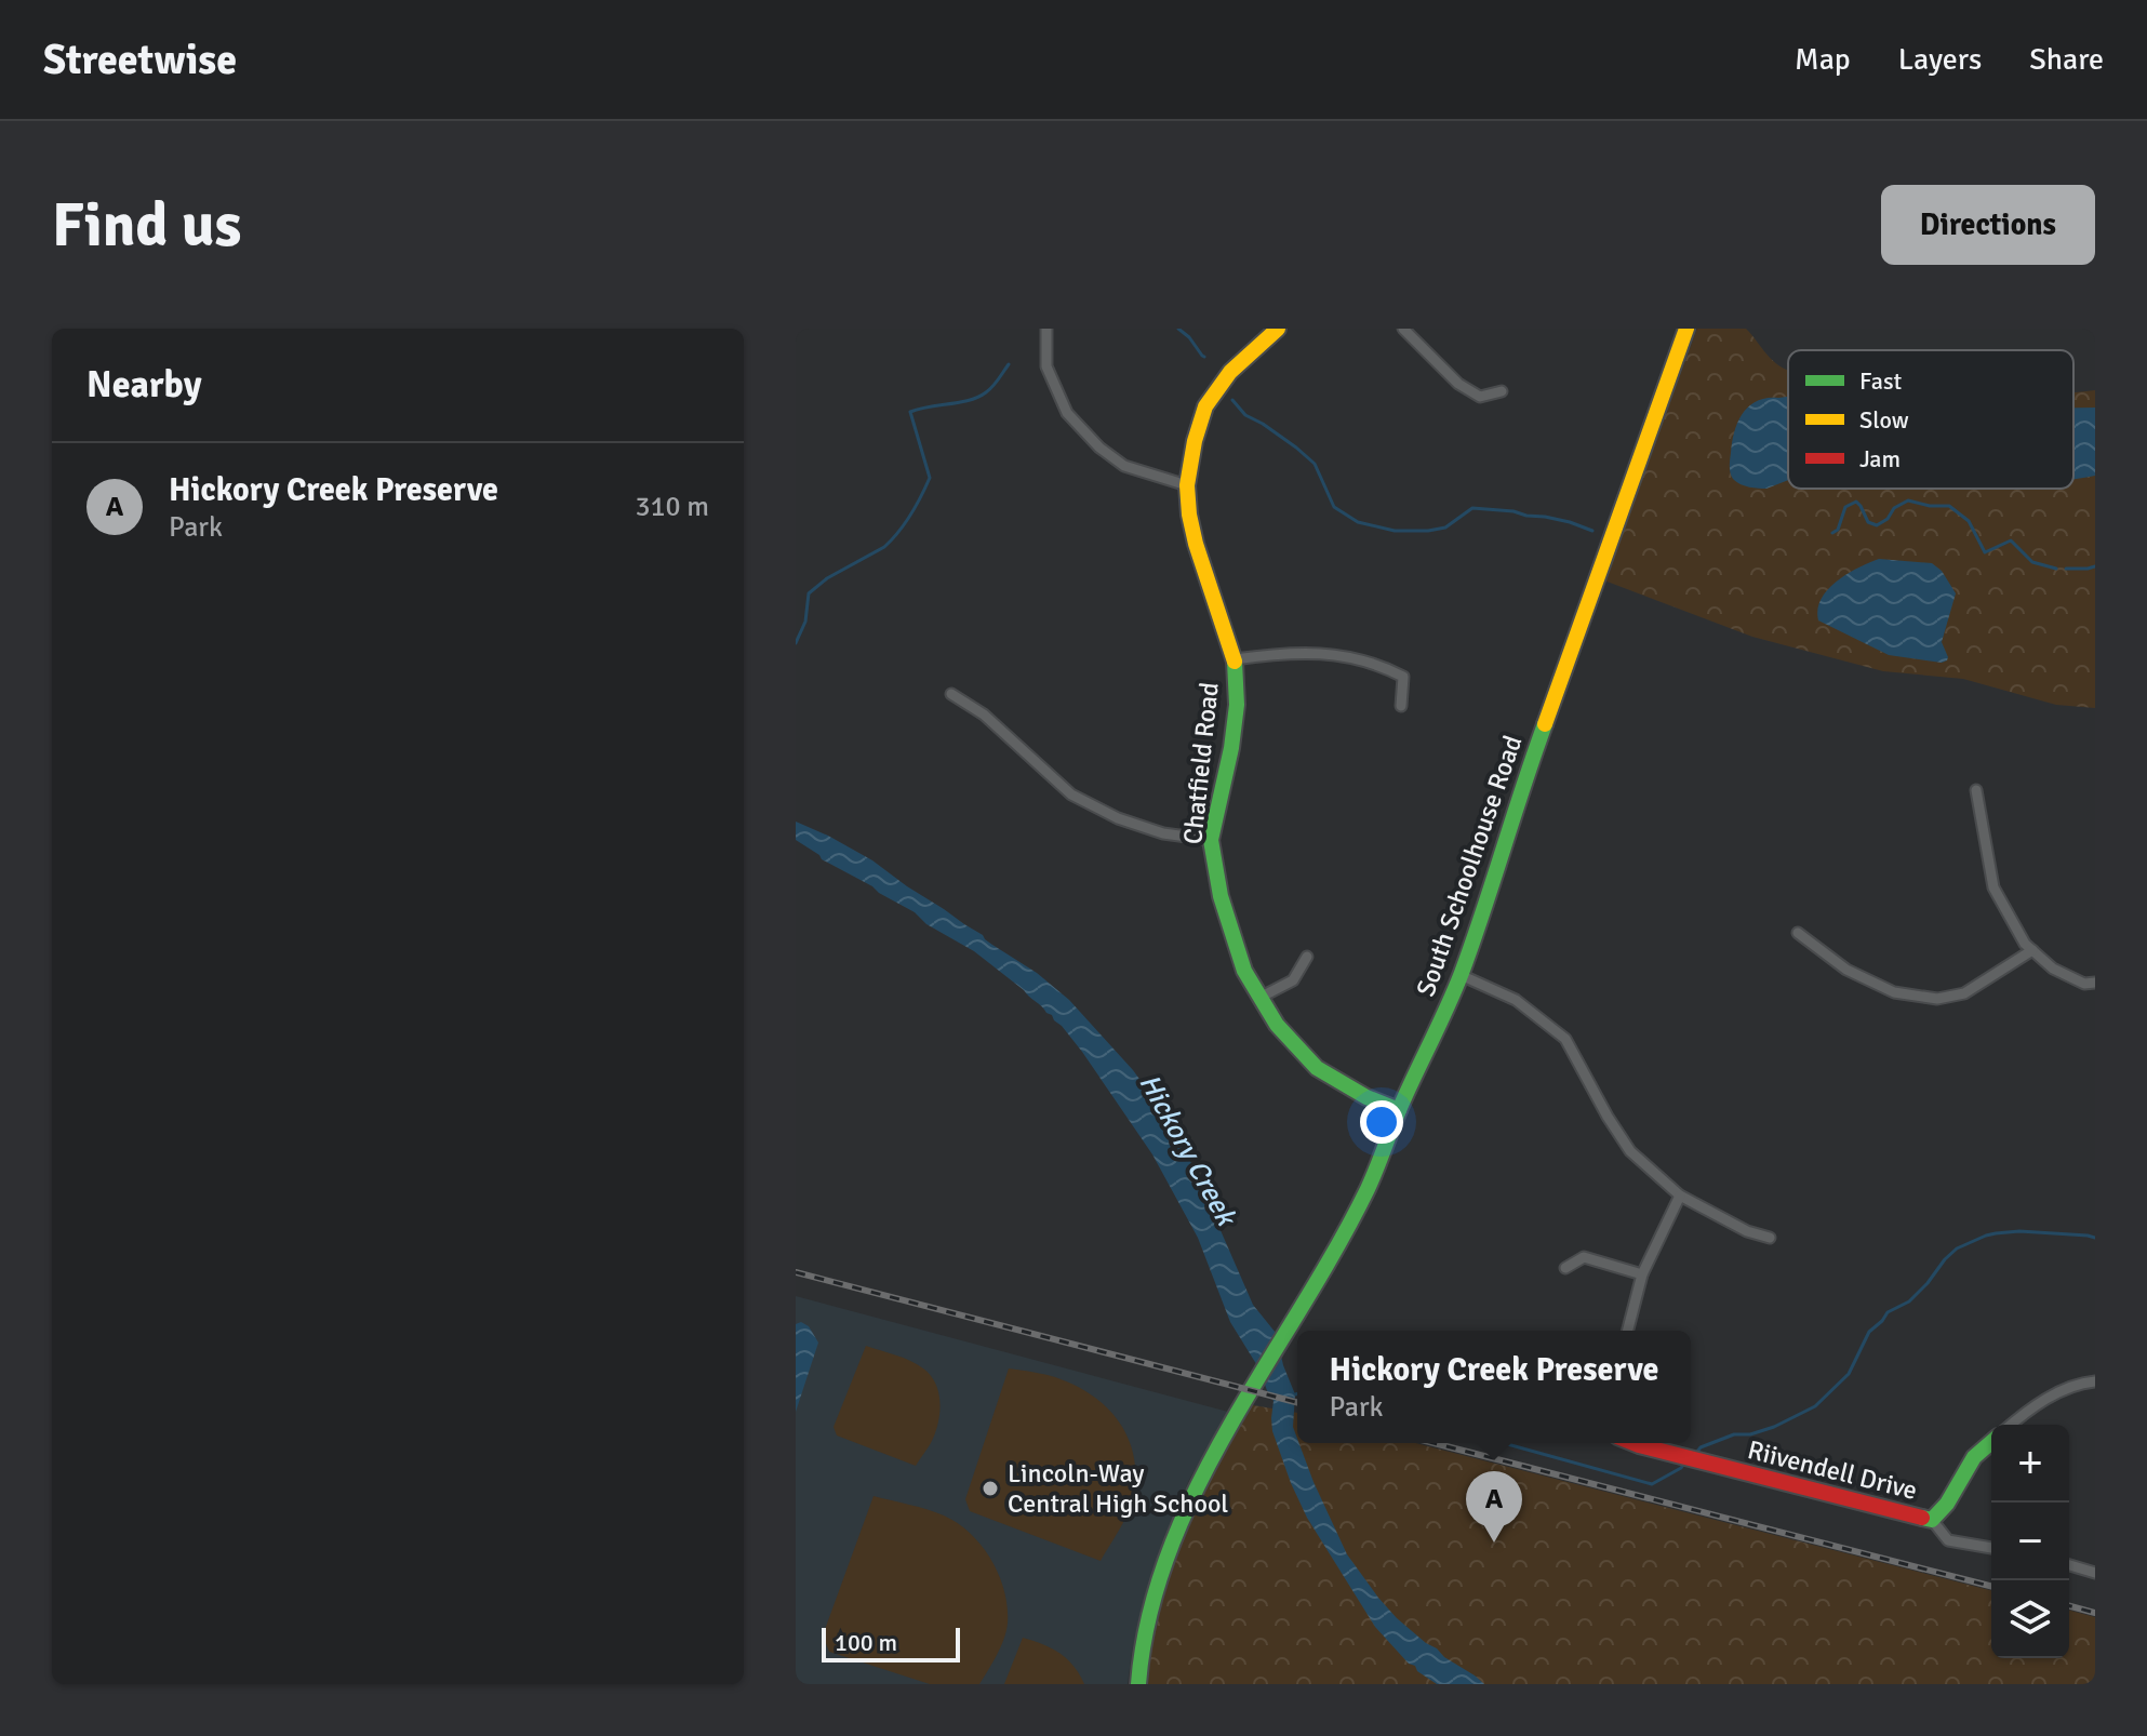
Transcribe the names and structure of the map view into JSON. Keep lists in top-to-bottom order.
{
  "streets": {
    "street": ["Chatfield Road", "South Schoolhouse Road", "Riivendell Drive"]
  },
  "crossings": [
    ["Chatfield Road", "South Schoolhouse Road"]
  ],
  "water": ["Hickory Creek"],
  "places": ["Lincoln-Way Central High School"],
  "legend": ["Fast", "Slow", "Jam"],
  "scale_bar": "100 m",
  "page": {
    "header": "Streetwise",
    "nav": ["Map", "Layers", "Share"],
    "buttons": "Directions",
    "title": "Find us",
    "heading": "Nearby",
    "list": [
      {
        "mark": "A",
        "name": "Hickory Creek Preserve",
        "note": "Park",
        "value": "310 m"
      }
    ],
    "popup": ["Hickory Creek Preserve", "Park"],
    "map_buttons": ["+", "−"],
    "pins": "A",
    "scale": "100 m"
  }
}
